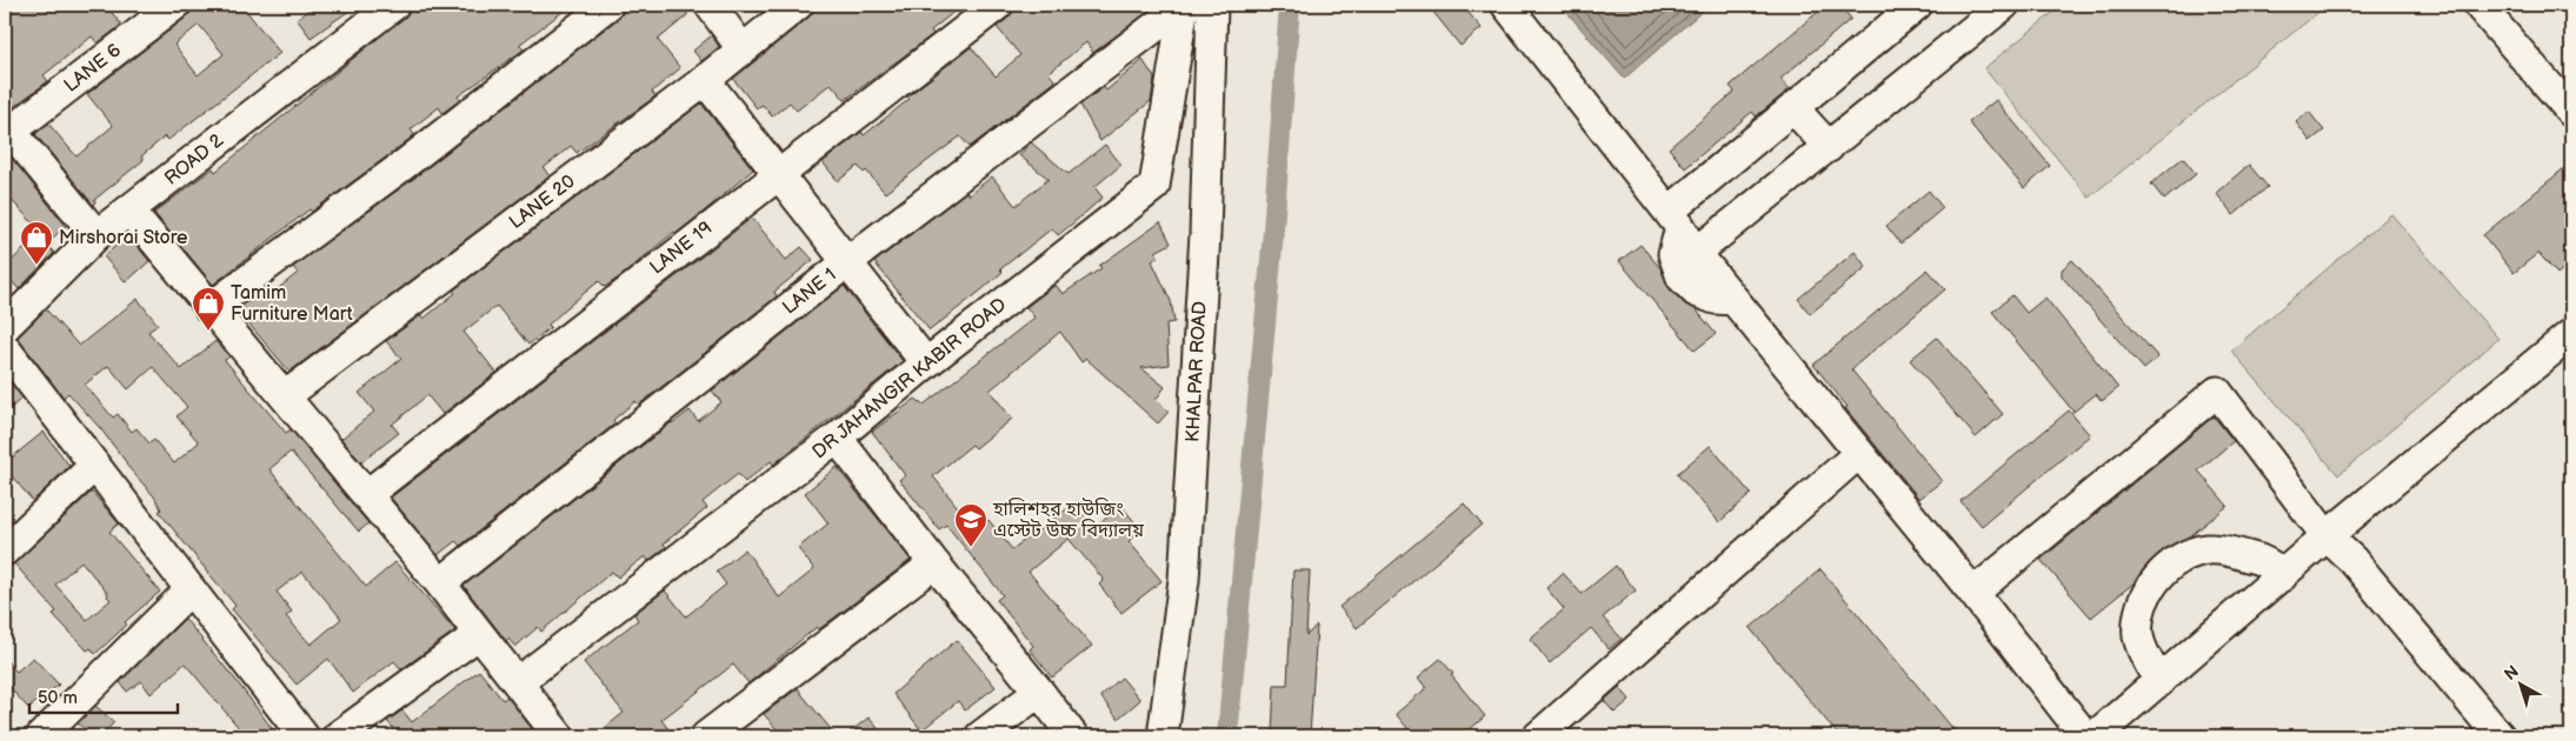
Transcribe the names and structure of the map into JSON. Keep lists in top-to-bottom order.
{
  "streets": {
    "street": [
      "LANE 6",
      "ROAD 2",
      "LANE 20",
      "LANE 19",
      "LANE 1",
      "KHALPAR ROAD",
      "DR JAHANGIR KABIR ROAD"
    ]
  },
  "crossings": [
    ["LANE 1", "DR JAHANGIR KABIR ROAD"]
  ],
  "places": {
    "shop": ["Mirshorai Store", "Tamim Furniture Mart"],
    "school or university": ["হালিশহর হাউজিং এস্টেট উচ্চ বিদ্যালয়"]
  },
  "scale_bar": "50 m",
  "north": "top left"
}
